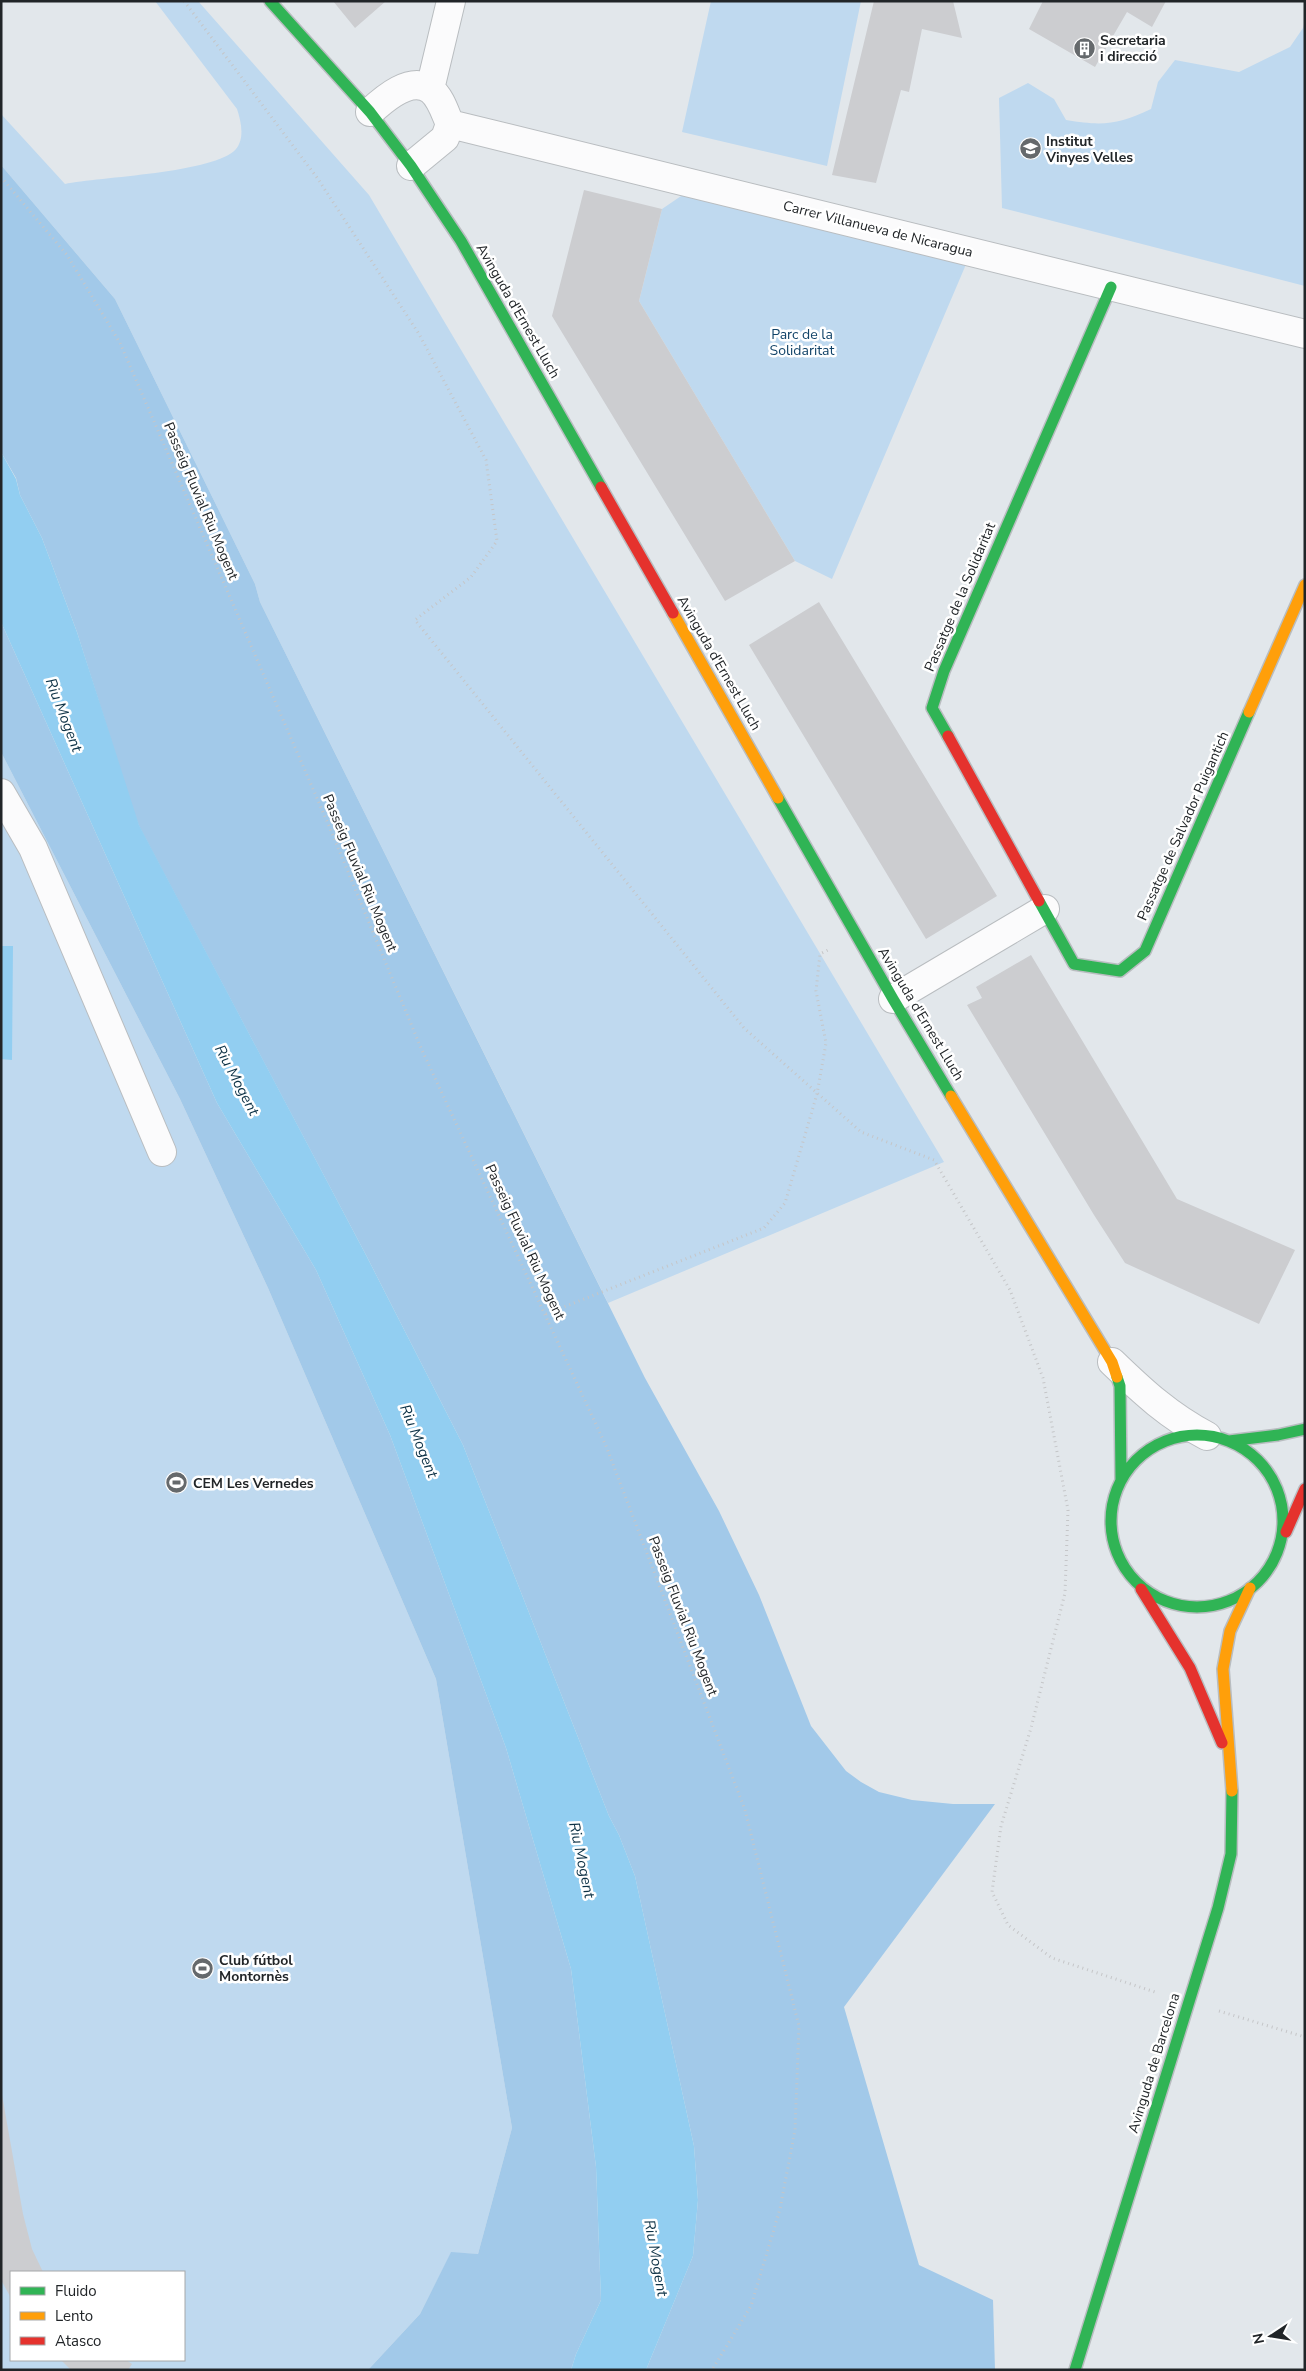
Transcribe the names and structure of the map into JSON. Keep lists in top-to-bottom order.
{
  "streets": {
    "street": [
      "Carrer Villanueva de Nicaragua",
      "Avinguda d'Ernest Lluch",
      "Passatge de la Solidaritat",
      "Passatge de Salvador Puigantich",
      "Avinguda de Barcelona"
    ],
    "path": ["Passeig Fluvial Riu Mogent"]
  },
  "crossings": [
    ["Carrer Villanueva de Nicaragua", "Avinguda d'Ernest Lluch"],
    ["Carrer Villanueva de Nicaragua", "Passatge de la Solidaritat"],
    ["Avinguda d'Ernest Lluch", "Avinguda de Barcelona"],
    ["Passatge de la Solidaritat", "Passatge de Salvador Puigantich"]
  ],
  "water": ["Riu Mogent"],
  "parks": ["Parc de la Solidaritat"],
  "places": {
    "building": ["Secretaria i direcció"],
    "school or university": ["Institut Vinyes Velles"],
    "sports": ["CEM Les Vernedes", "Club fútbol Montornès"]
  },
  "legend": ["Fluido", "Lento", "Atasco"],
  "north": "left"
}
